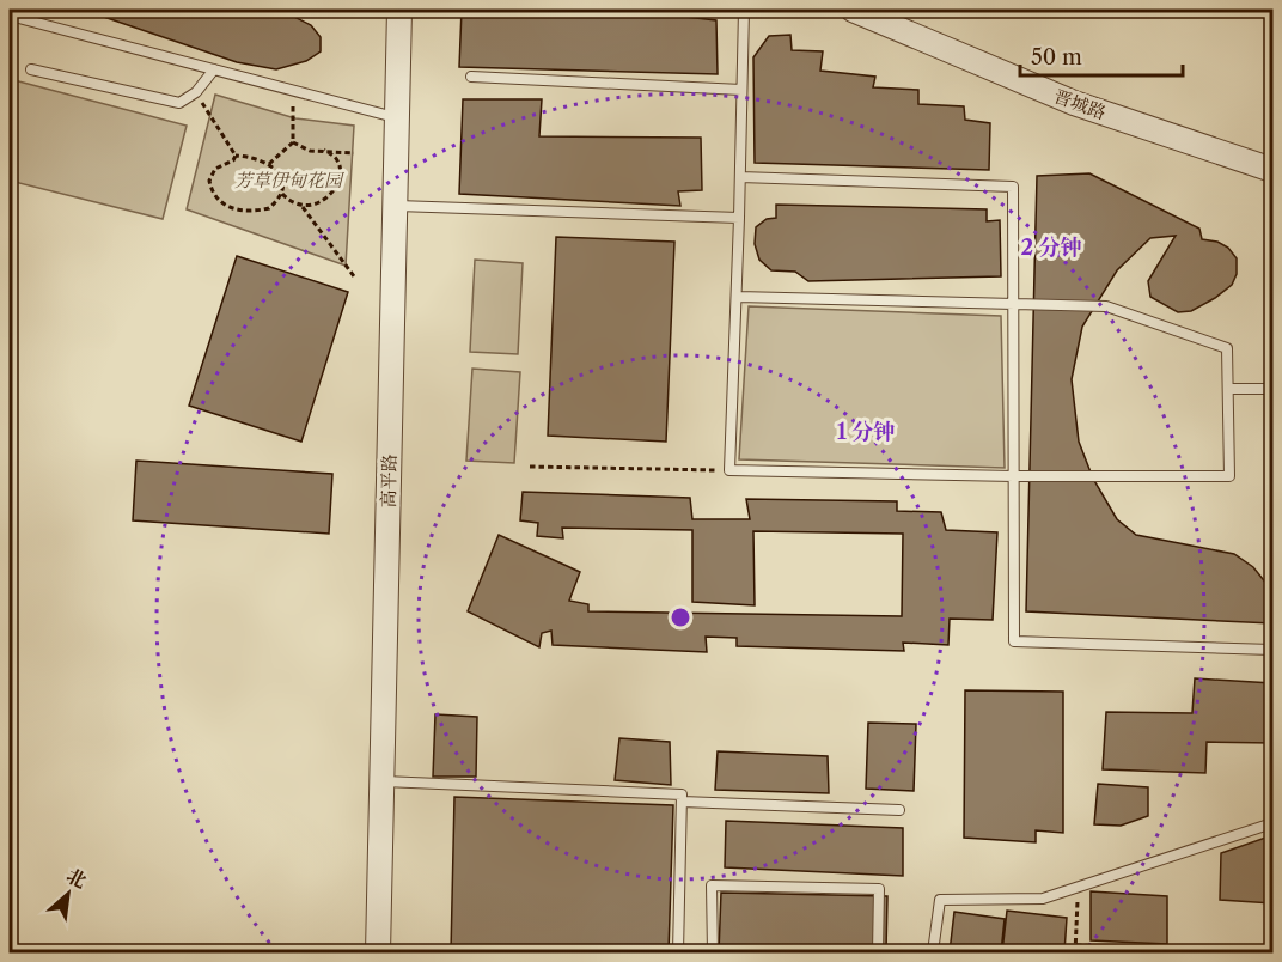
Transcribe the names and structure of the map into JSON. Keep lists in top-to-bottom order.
{
  "streets": {
    "street": ["晋城路", "高平路"]
  },
  "parks": ["芳草伊甸花园"],
  "scale_bar": "50 m",
  "north": "top right",
  "rings": ["2 分钟", "1 分钟"]
}
